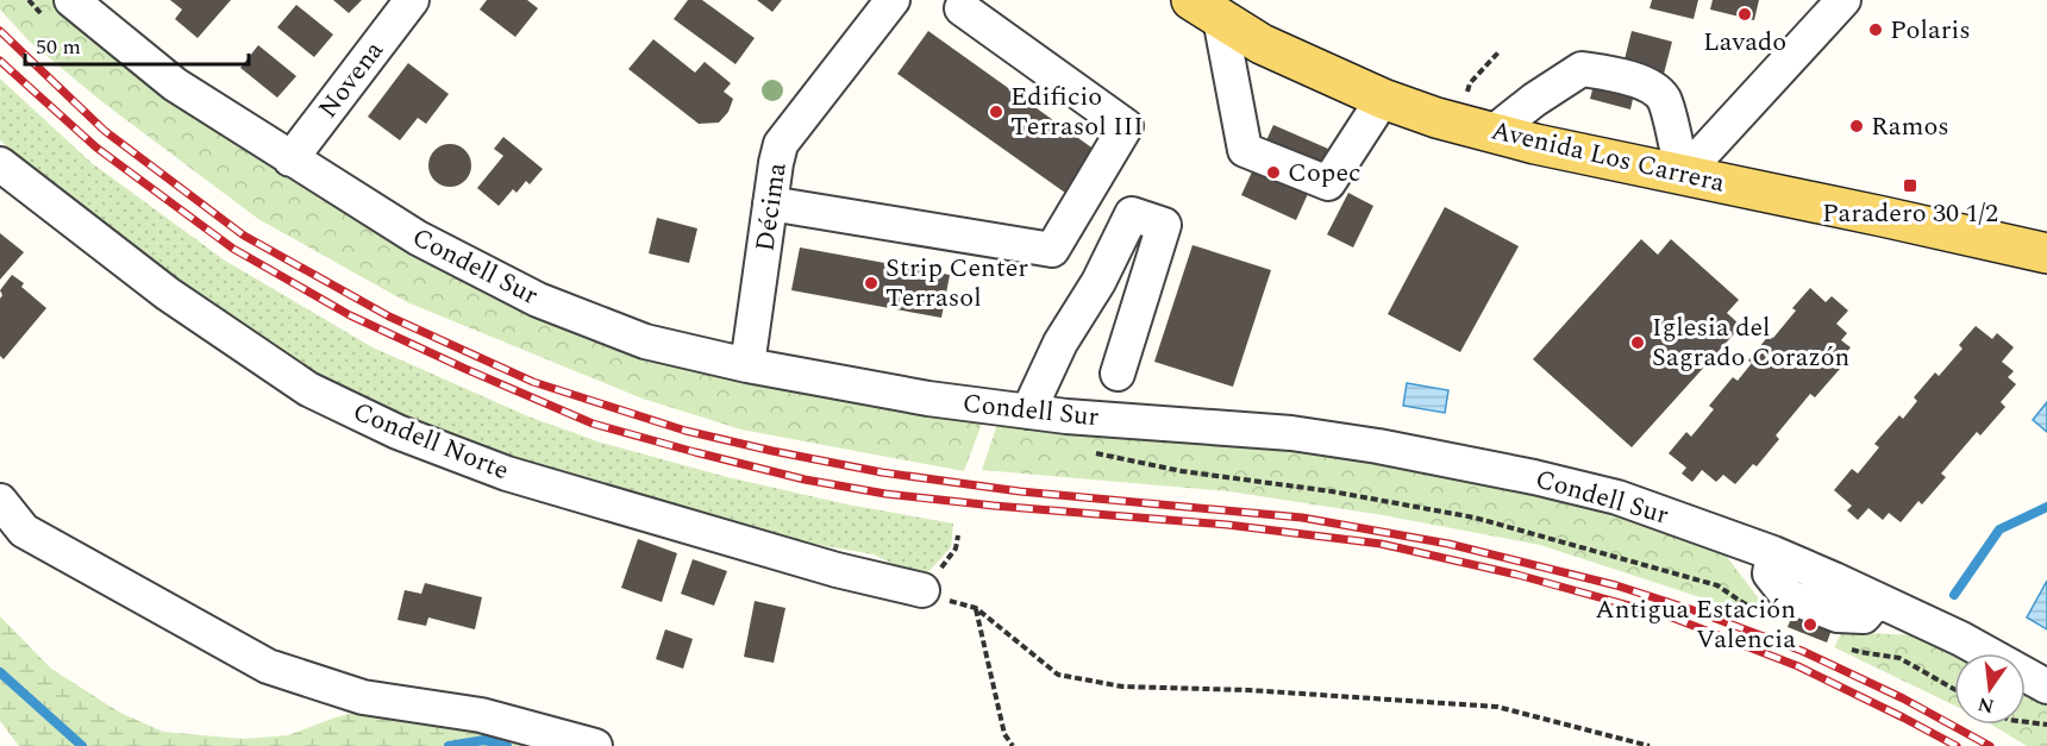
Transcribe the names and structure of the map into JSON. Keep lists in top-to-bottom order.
{
  "streets": {
    "main road": ["Avenida Los Carrera"],
    "street": [
      "Novena",
      "Décima",
      "Condell Sur",
      "Condell Norte"
    ]
  },
  "crossings": [
    ["Novena", "Condell Sur"],
    ["Décima", "Condell Sur"]
  ],
  "places": {
    "other": [
      "Lavado",
      "Polaris",
      "Edificio Terrasol III",
      "Ramos",
      "Copec",
      "Strip Center Terrasol",
      "Iglesia del Sagrado Corazón",
      "Antigua Estación Valencia"
    ],
    "transit": ["Paradero 30 1/2"]
  },
  "scale_bar": "50 m",
  "north": "bottom"
}
